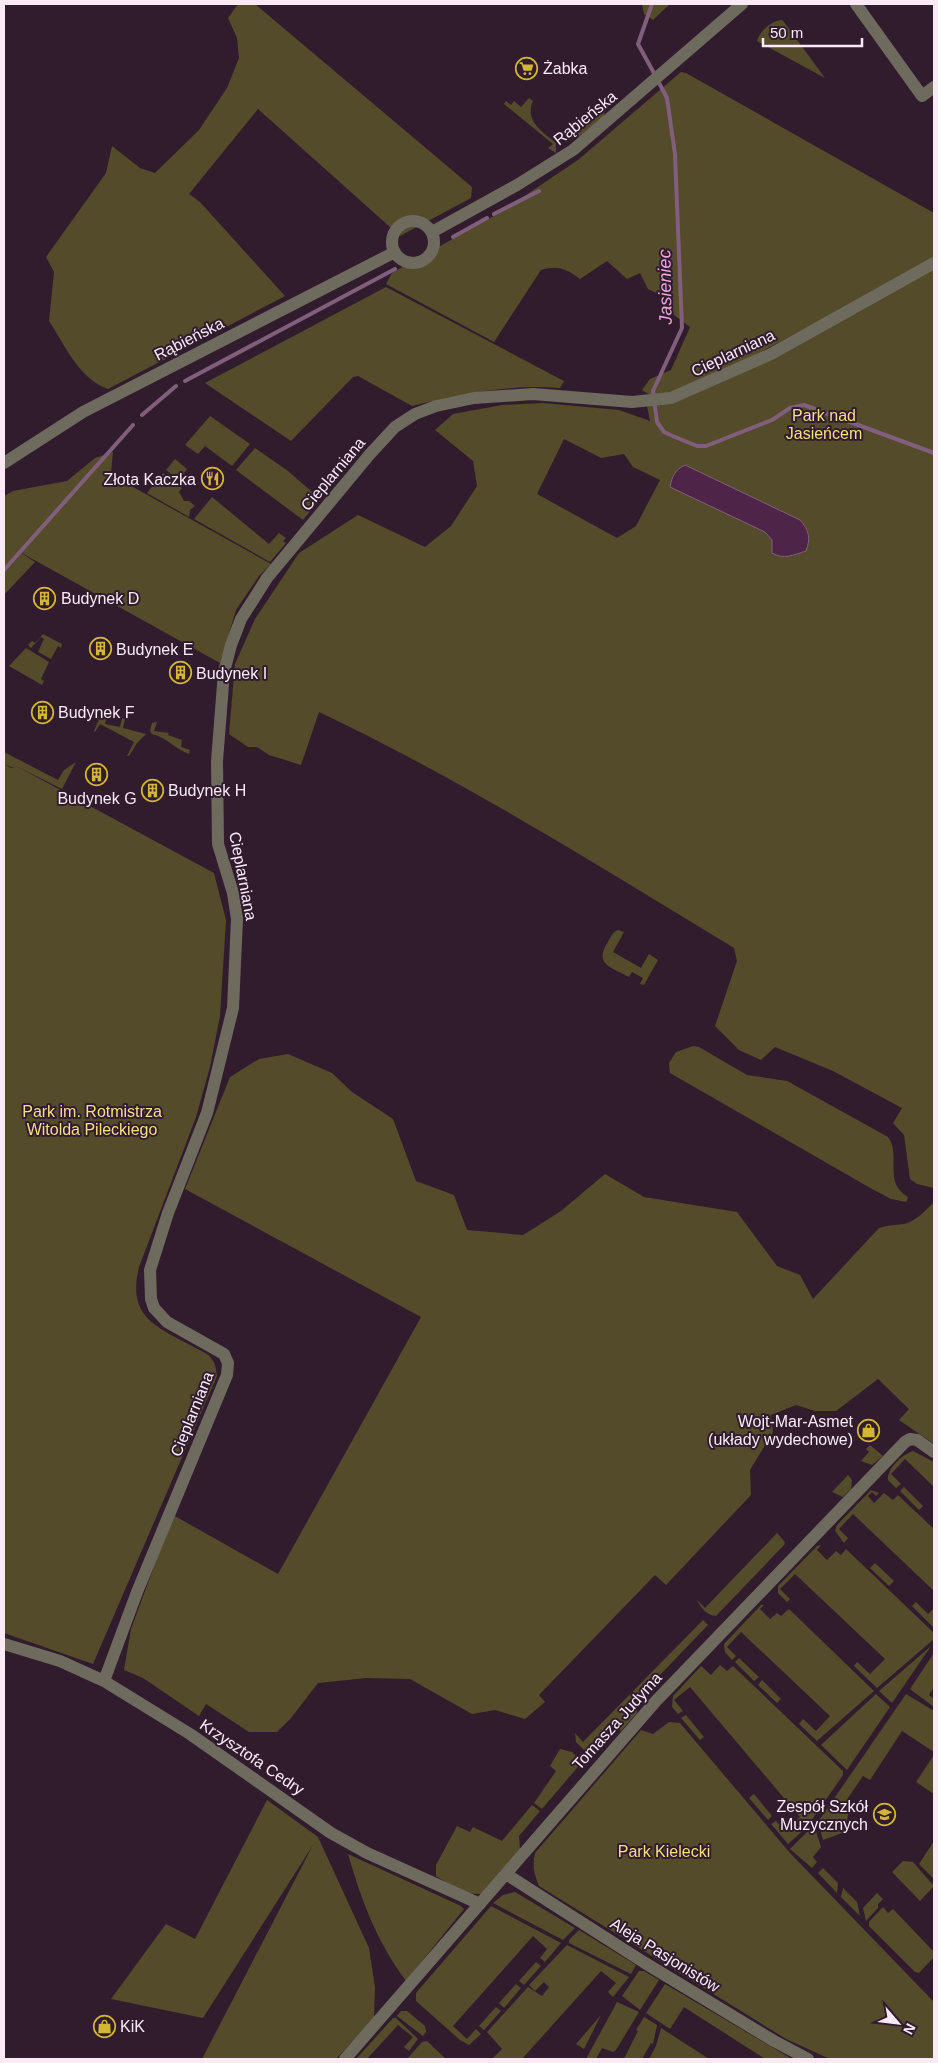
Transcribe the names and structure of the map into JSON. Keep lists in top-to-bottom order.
{
  "streets": {
    "street": [
      "Rąbieńska",
      "Cieplarniana",
      "Tomasza Judyma",
      "Krzysztofa Cedry",
      "Aleja Pasjonistów"
    ]
  },
  "crossings": [
    ["Cieplarniana", "Krzysztofa Cedry"],
    ["Tomasza Judyma", "Krzysztofa Cedry"],
    ["Tomasza Judyma", "Aleja Pasjonistów"]
  ],
  "water": ["Jasieniec"],
  "parks": ["Park nad Jasieńcem", "Park im. Rotmistrza Witolda Pileckiego", "Park Kielecki"],
  "places": {
    "supermarket": ["Żabka"],
    "restaurant": ["Złota Kaczka"],
    "building": [
      "Budynek D",
      "Budynek E",
      "Budynek I",
      "Budynek F",
      "Budynek G",
      "Budynek H"
    ],
    "shop": ["Wojt-Mar-Asmet (układy wydechowe)", "KiK"],
    "school or university": ["Zespół Szkół Muzycznych"]
  },
  "scale_bar": "50 m",
  "north": "bottom right"
}
